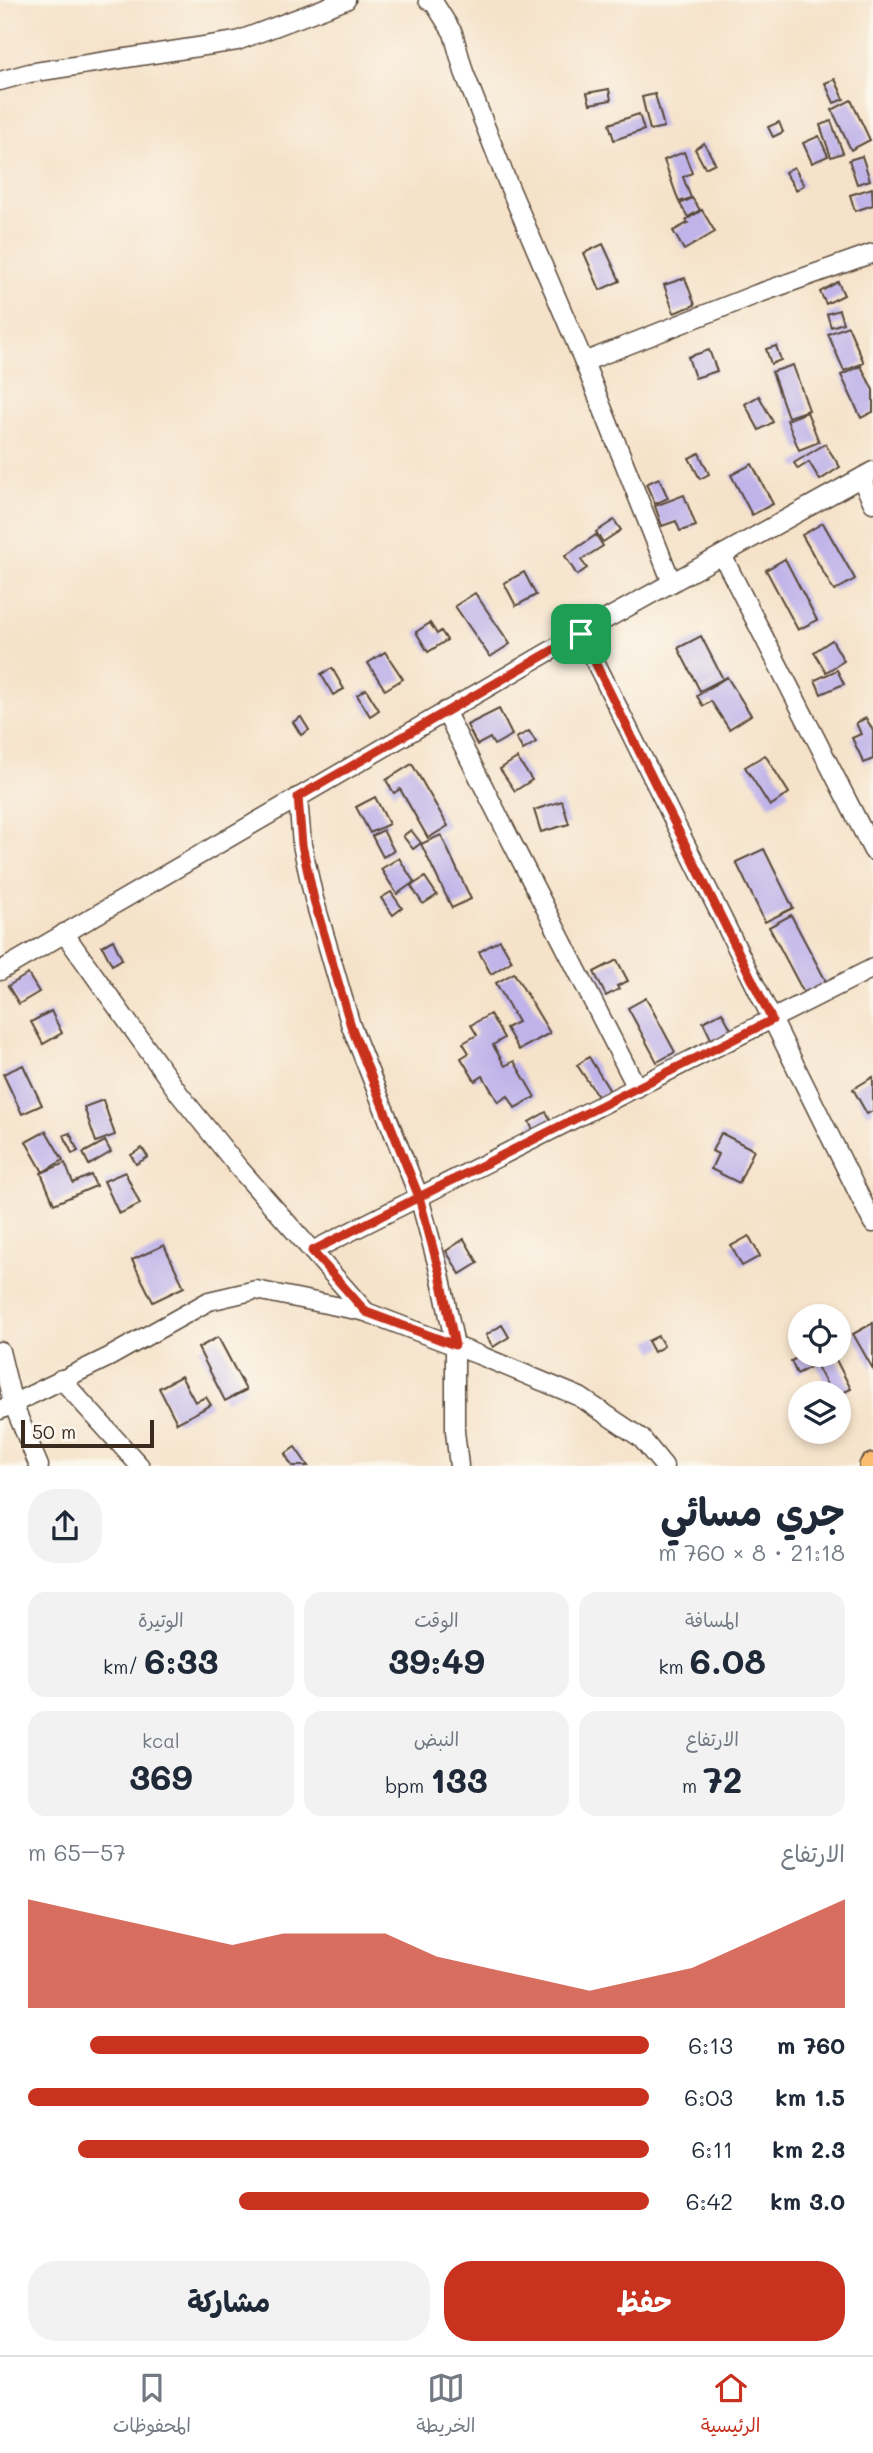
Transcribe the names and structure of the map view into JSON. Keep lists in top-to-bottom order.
{
  "scale_bar": "50 m",
  "page": {
    "scale": "50 m",
    "heading": ["جري مسائي", "21:18 · 8 × 760 m"],
    "stats": [
      ["المسافة", "6.08 km"],
      ["الوقت", "39:49"],
      ["الوتيرة", "6:33 /km"],
      ["الارتفاع", "72 m"],
      ["النبض", "133 bpm"],
      ["kcal", "369"]
    ],
    "chart": ["الارتفاع", "57–65 m"],
    "list": [
      {
        "name": "760 m",
        "note": "6:13"
      },
      {
        "name": "1.5 km",
        "note": "6:03"
      },
      {
        "name": "2.3 km",
        "note": "6:11"
      },
      {
        "name": "3.0 km",
        "note": "6:42"
      }
    ],
    "buttons": ["حفظ", "مشاركة"],
    "tabs": ["الرئيسية", "الخريطة", "المحفوظات"]
  }
}
